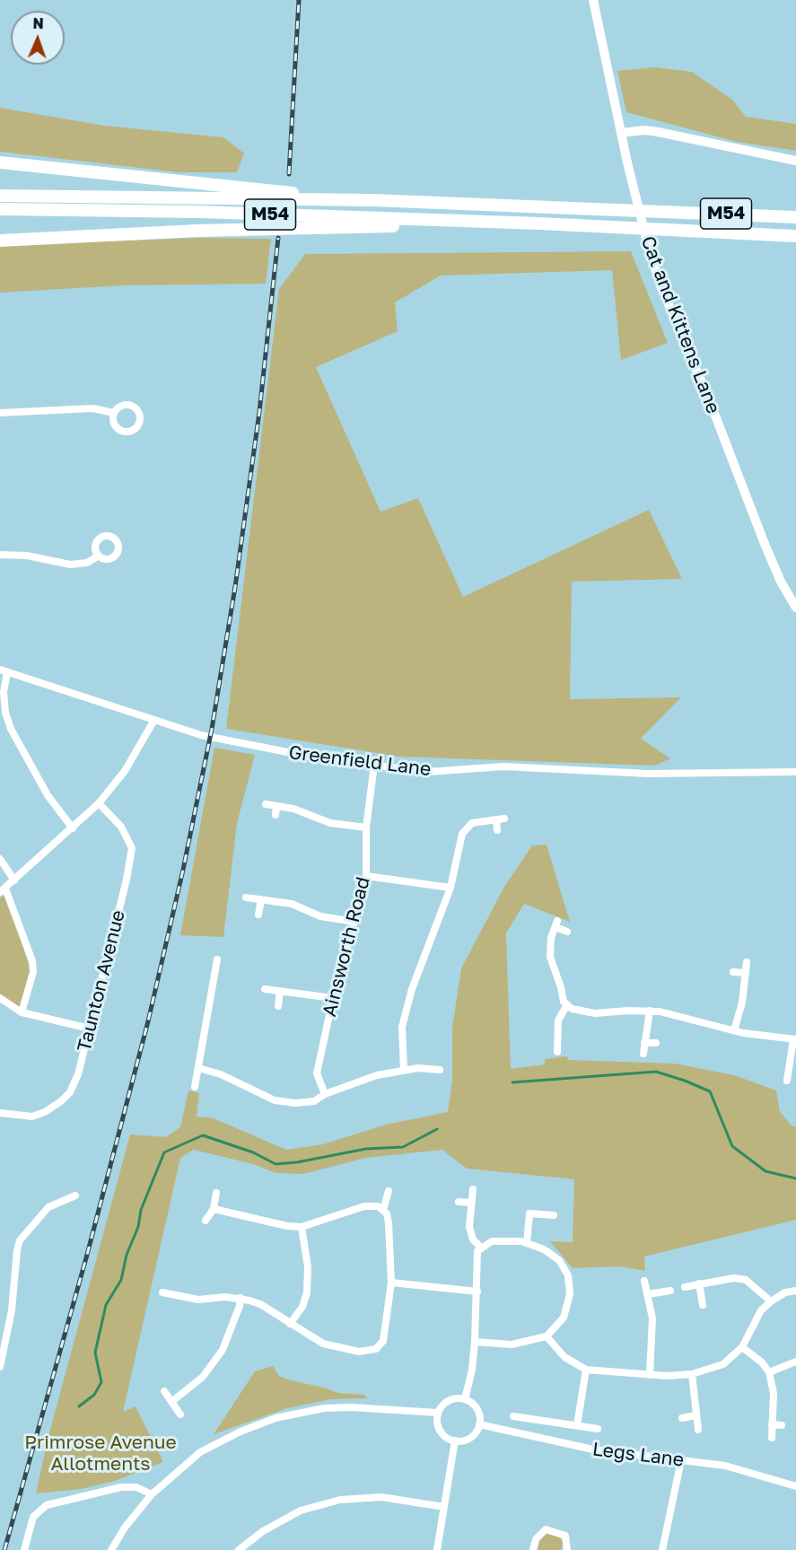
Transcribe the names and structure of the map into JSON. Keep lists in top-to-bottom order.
{
  "streets": {
    "highway": ["M54"],
    "street": [
      "Cat and Kittens Lane",
      "Greenfield Lane",
      "Ainsworth Road",
      "Taunton Avenue",
      "Legs Lane"
    ]
  },
  "crossings": [
    ["Greenfield Lane", "Ainsworth Road"]
  ],
  "parks": ["Primrose Avenue Allotments"],
  "north": "top"
}
